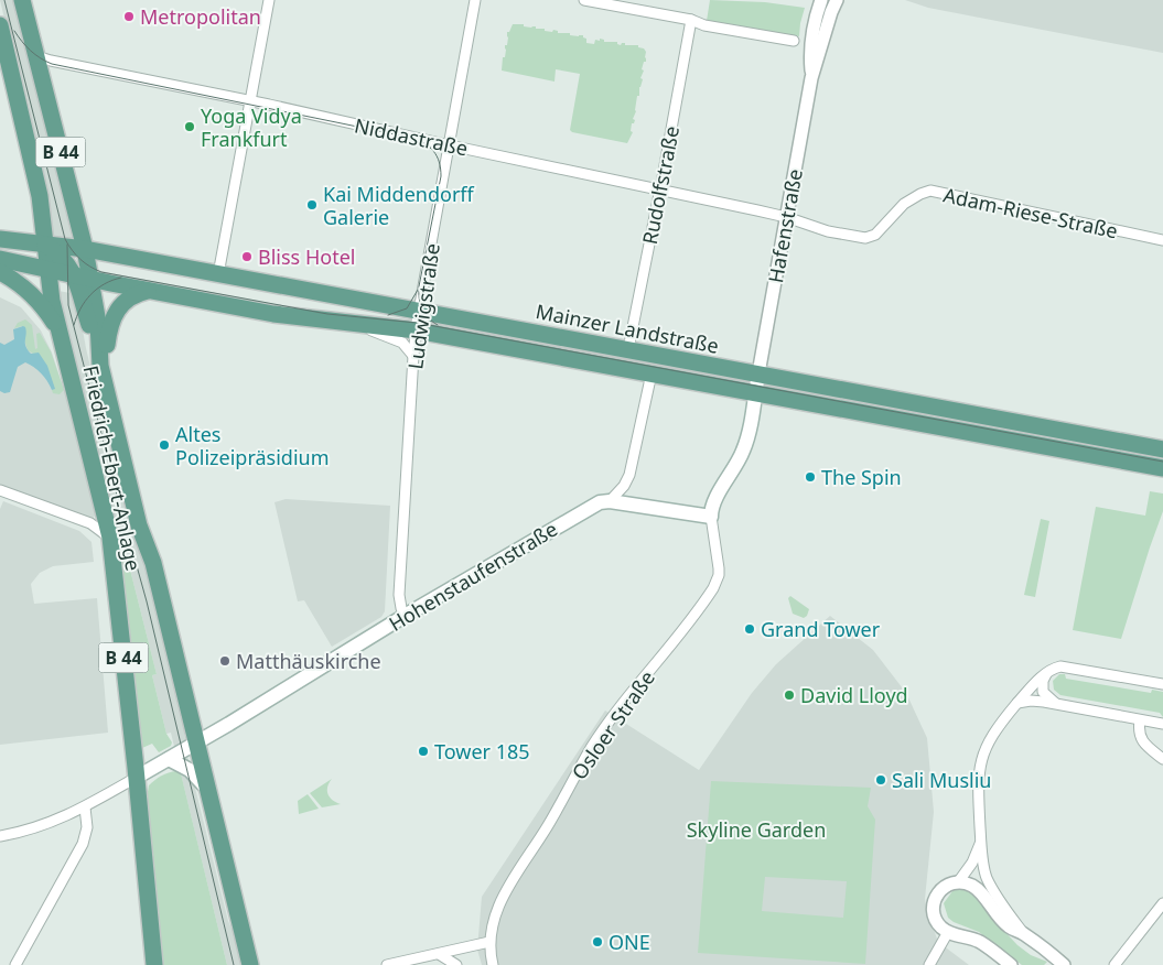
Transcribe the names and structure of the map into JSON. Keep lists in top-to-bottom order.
{
  "streets": {
    "main road": [
      "B 44",
      "Mainzer Landstraße",
      "Friedrich-Ebert-Anlage",
      "Hohenstaufenstraße"
    ],
    "street": [
      "Niddastraße",
      "Rudolfstraße",
      "Adam-Riese-Straße",
      "Hafenstraße",
      "Ludwigstraße",
      "Osloer Straße"
    ]
  },
  "crossings": [
    ["Niddastraße", "B 44"],
    ["Niddastraße", "Rudolfstraße"],
    ["Niddastraße", "Adam-Riese-Straße"],
    ["Niddastraße", "Hafenstraße"],
    ["Niddastraße", "Ludwigstraße"],
    ["B 44", "Mainzer Landstraße"],
    ["B 44", "Friedrich-Ebert-Anlage"],
    ["Rudolfstraße", "Mainzer Landstraße"],
    ["Adam-Riese-Straße", "Hafenstraße"],
    ["Hafenstraße", "Mainzer Landstraße"],
    ["Ludwigstraße", "Mainzer Landstraße"],
    ["Ludwigstraße", "Hohenstaufenstraße"],
    ["Mainzer Landstraße", "Friedrich-Ebert-Anlage"],
    ["Friedrich-Ebert-Anlage", "Hohenstaufenstraße"]
  ],
  "parks": ["Skyline Garden"],
  "places": [
    "Metropolitan",
    "Yoga Vidya Frankfurt",
    "Kai Middendorff Galerie",
    "Bliss Hotel",
    "Altes Polizeipräsidium",
    "The Spin",
    "Grand Tower",
    "Matthäuskirche",
    "David Lloyd",
    "Tower 185",
    "Sali Musliu",
    "ONE"
  ]
}
